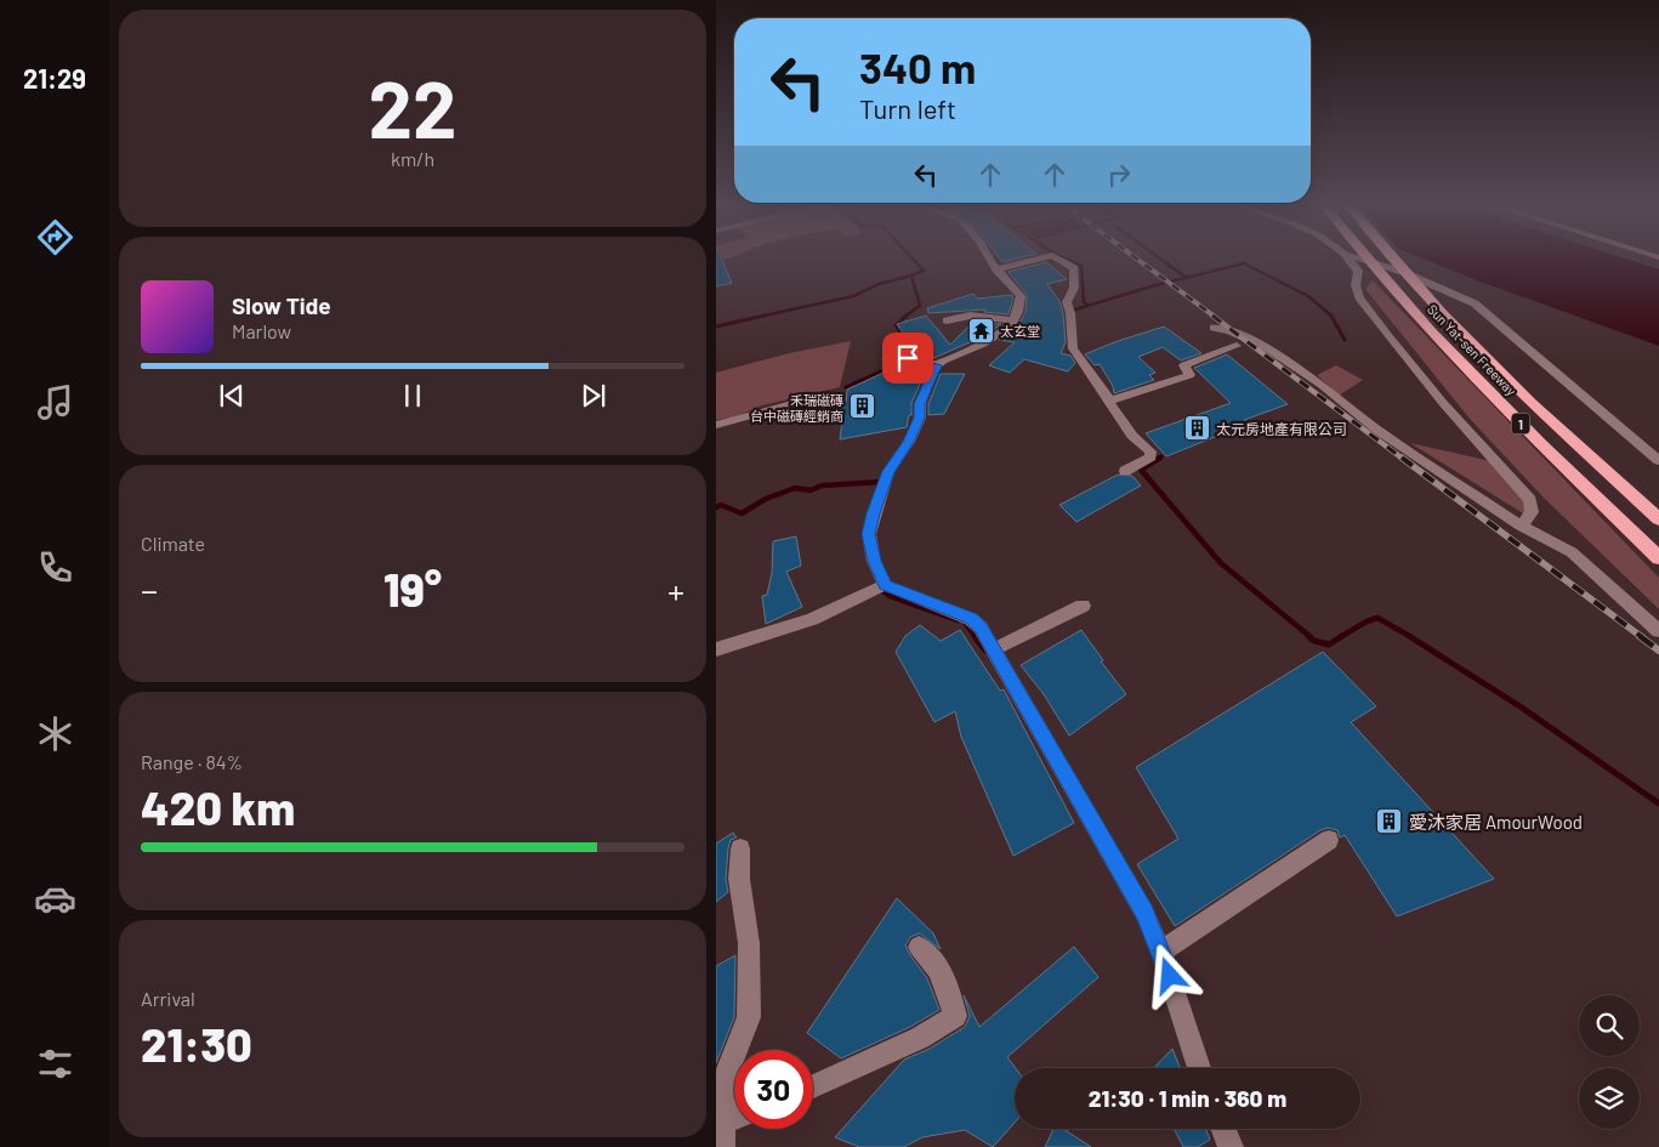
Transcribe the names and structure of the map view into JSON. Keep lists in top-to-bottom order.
{
  "streets": {
    "highway": ["Sun Yat-sen Freeway", "1"]
  },
  "places": {
    "temple": ["太玄堂"],
    "building": ["禾瑞磁磚 台中磁磚經銷商", "太元房地產有限公司", "愛沐家居 AmourWood"]
  },
  "page": {
    "tabs": "21:29",
    "tile": [
      ["22", "km/h"],
      "Climate",
      ["Range · 84%", "420 km"],
      ["Arrival", "21:30"]
    ],
    "turn": ["340 m", "Turn left"],
    "song": ["Slow Tide", "Marlow"],
    "heat": ["−", "19°", "+"],
    "limit": "30",
    "trip": "21:30 · 1 min · 360 m"
  }
}
